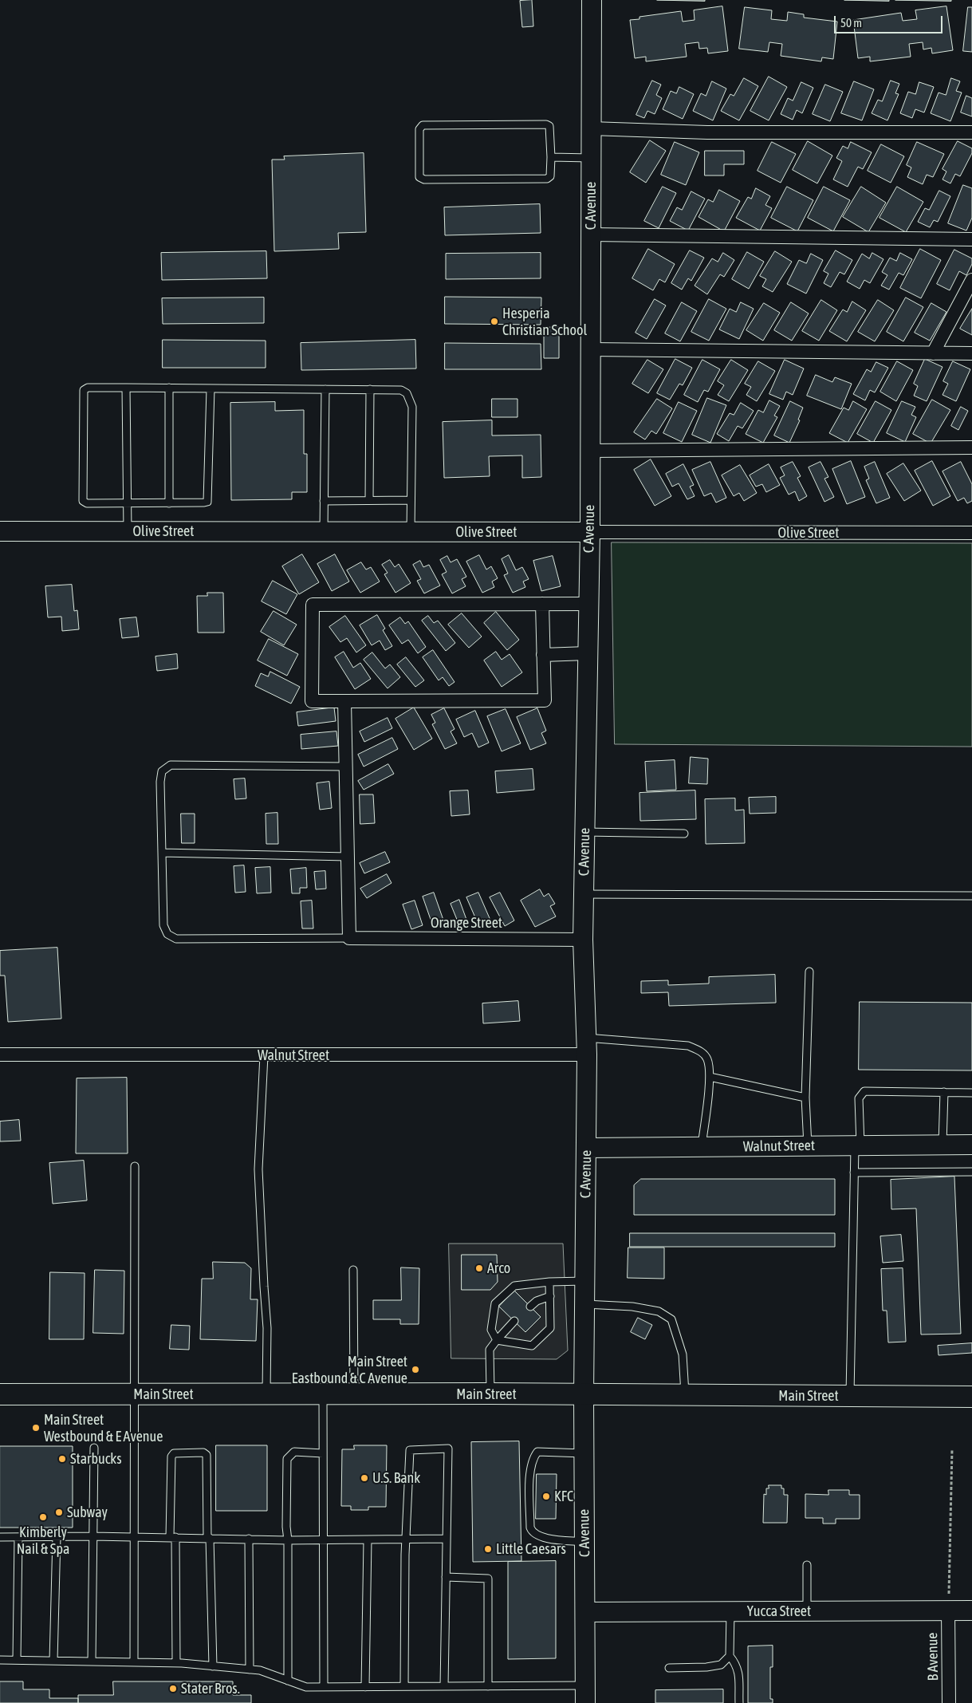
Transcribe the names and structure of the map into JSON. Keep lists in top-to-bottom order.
{
  "streets": {
    "main road": ["Main Street"],
    "street": [
      "C Avenue",
      "Olive Street",
      "Orange Street",
      "Walnut Street",
      "Yucca Street",
      "B Avenue"
    ]
  },
  "crossings": [
    ["C Avenue", "Olive Street"],
    ["C Avenue", "Orange Street"],
    ["C Avenue", "Walnut Street"],
    ["C Avenue", "Main Street"],
    ["C Avenue", "Yucca Street"],
    ["Yucca Street", "B Avenue"]
  ],
  "places": [
    "Hesperia Christian School",
    "Arco",
    "Main Street Eastbound & C Avenue",
    "Main Street Westbound & E Avenue",
    "Starbucks",
    "U.S. Bank",
    "KFC",
    "Subway",
    "Kimberly Nail & Spa",
    "Little Caesars",
    "Stater Bros."
  ],
  "scale_bar": "50 m"
}
